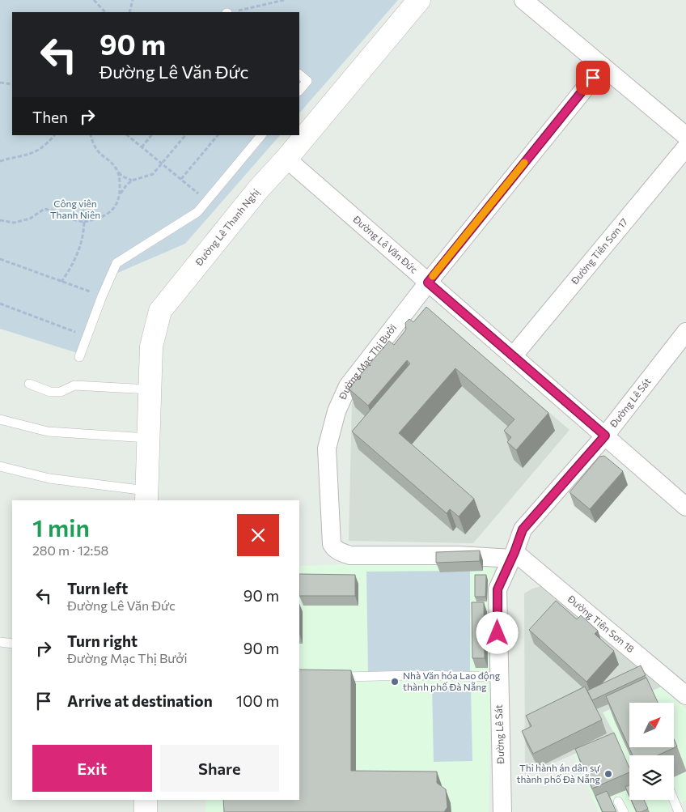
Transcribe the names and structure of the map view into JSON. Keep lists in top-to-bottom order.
{
  "streets": {
    "main road": ["Đường Lê Thanh Nghị"],
    "street": [
      "Đường Lê Văn Đức",
      "Đường Tiên Sơn 17",
      "Đường Mạc Thị Bưởi",
      "Đường Lê Sát",
      "Đường Tiên Sơn 18"
    ]
  },
  "crossings": [
    ["Đường Lê Thanh Nghị", "Đường Lê Văn Đức"],
    ["Đường Lê Văn Đức", "Đường Tiên Sơn 17"],
    ["Đường Lê Văn Đức", "Đường Mạc Thị Bưởi"],
    ["Đường Lê Văn Đức", "Đường Lê Sát"],
    ["Đường Mạc Thị Bưởi", "Đường Lê Sát"],
    ["Đường Mạc Thị Bưởi", "Đường Tiên Sơn 18"],
    ["Đường Lê Sát", "Đường Tiên Sơn 18"]
  ],
  "parks": ["Công viên Thanh Niên"],
  "places": ["Nhà Văn hóa Lao động thành phố Đà Nẵng", "Thi hành án dân sự thành phố Đà Nẵng"],
  "north": "top right",
  "page": {
    "turn": ["90 m", "Đường Lê Văn Đức"],
    "then": "Then",
    "heading": ["1 min", "280 m · 12:58"],
    "list": [
      {
        "name": "Turn left",
        "note": "Đường Lê Văn Đức",
        "value": "90 m"
      },
      {
        "name": "Turn right",
        "note": "Đường Mạc Thị Bưởi",
        "value": "90 m"
      },
      {
        "name": "Arrive at destination",
        "value": "100 m"
      }
    ],
    "buttons": ["Exit", "Share"]
  }
}
